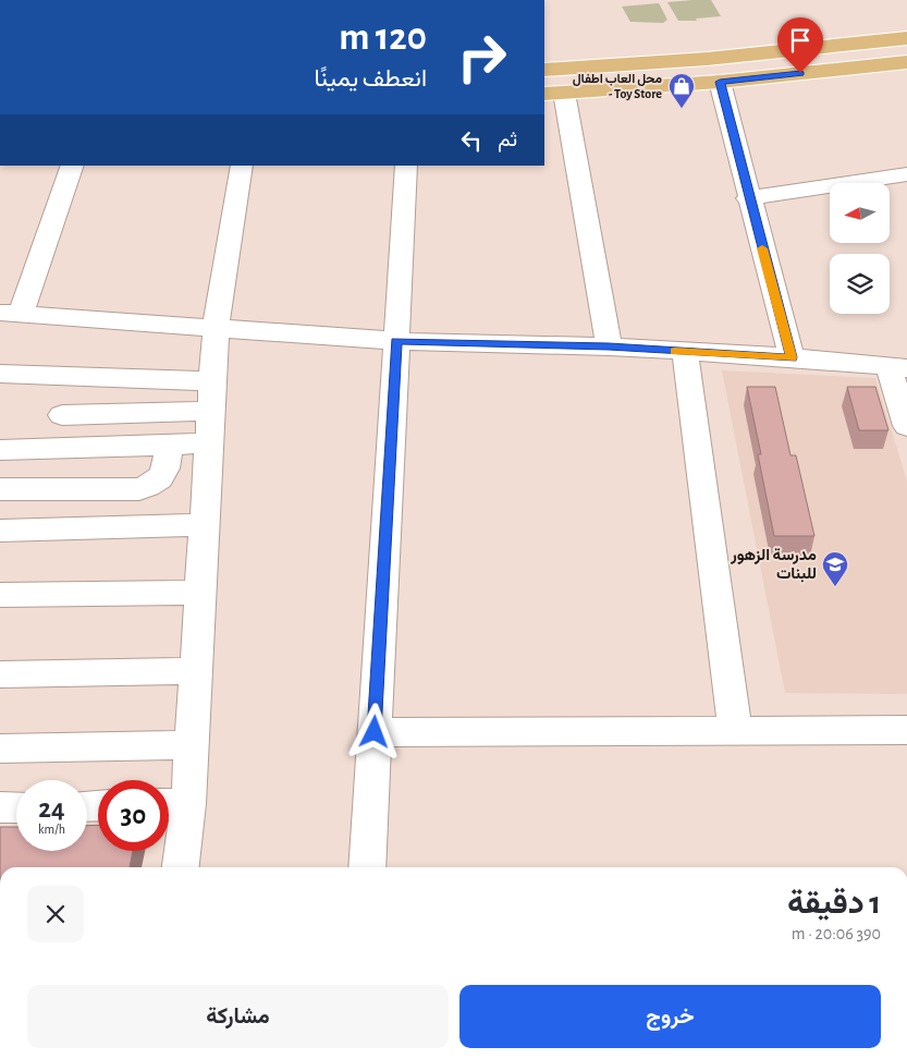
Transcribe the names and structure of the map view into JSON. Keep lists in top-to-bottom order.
{
  "places": {
    "shop": ["محل العاب اطفال - Toy Store"],
    "school or university": ["مدرسة الزهور للبنات"]
  },
  "north": "left",
  "page": {
    "turn": ["120 m", "انعطف يمينًا"],
    "then": "ثم",
    "speed": "24 km/h",
    "limit": "30",
    "heading": ["1 دقيقة", "390 m · 20:06"],
    "buttons": ["خروج", "مشاركة"]
  }
}
